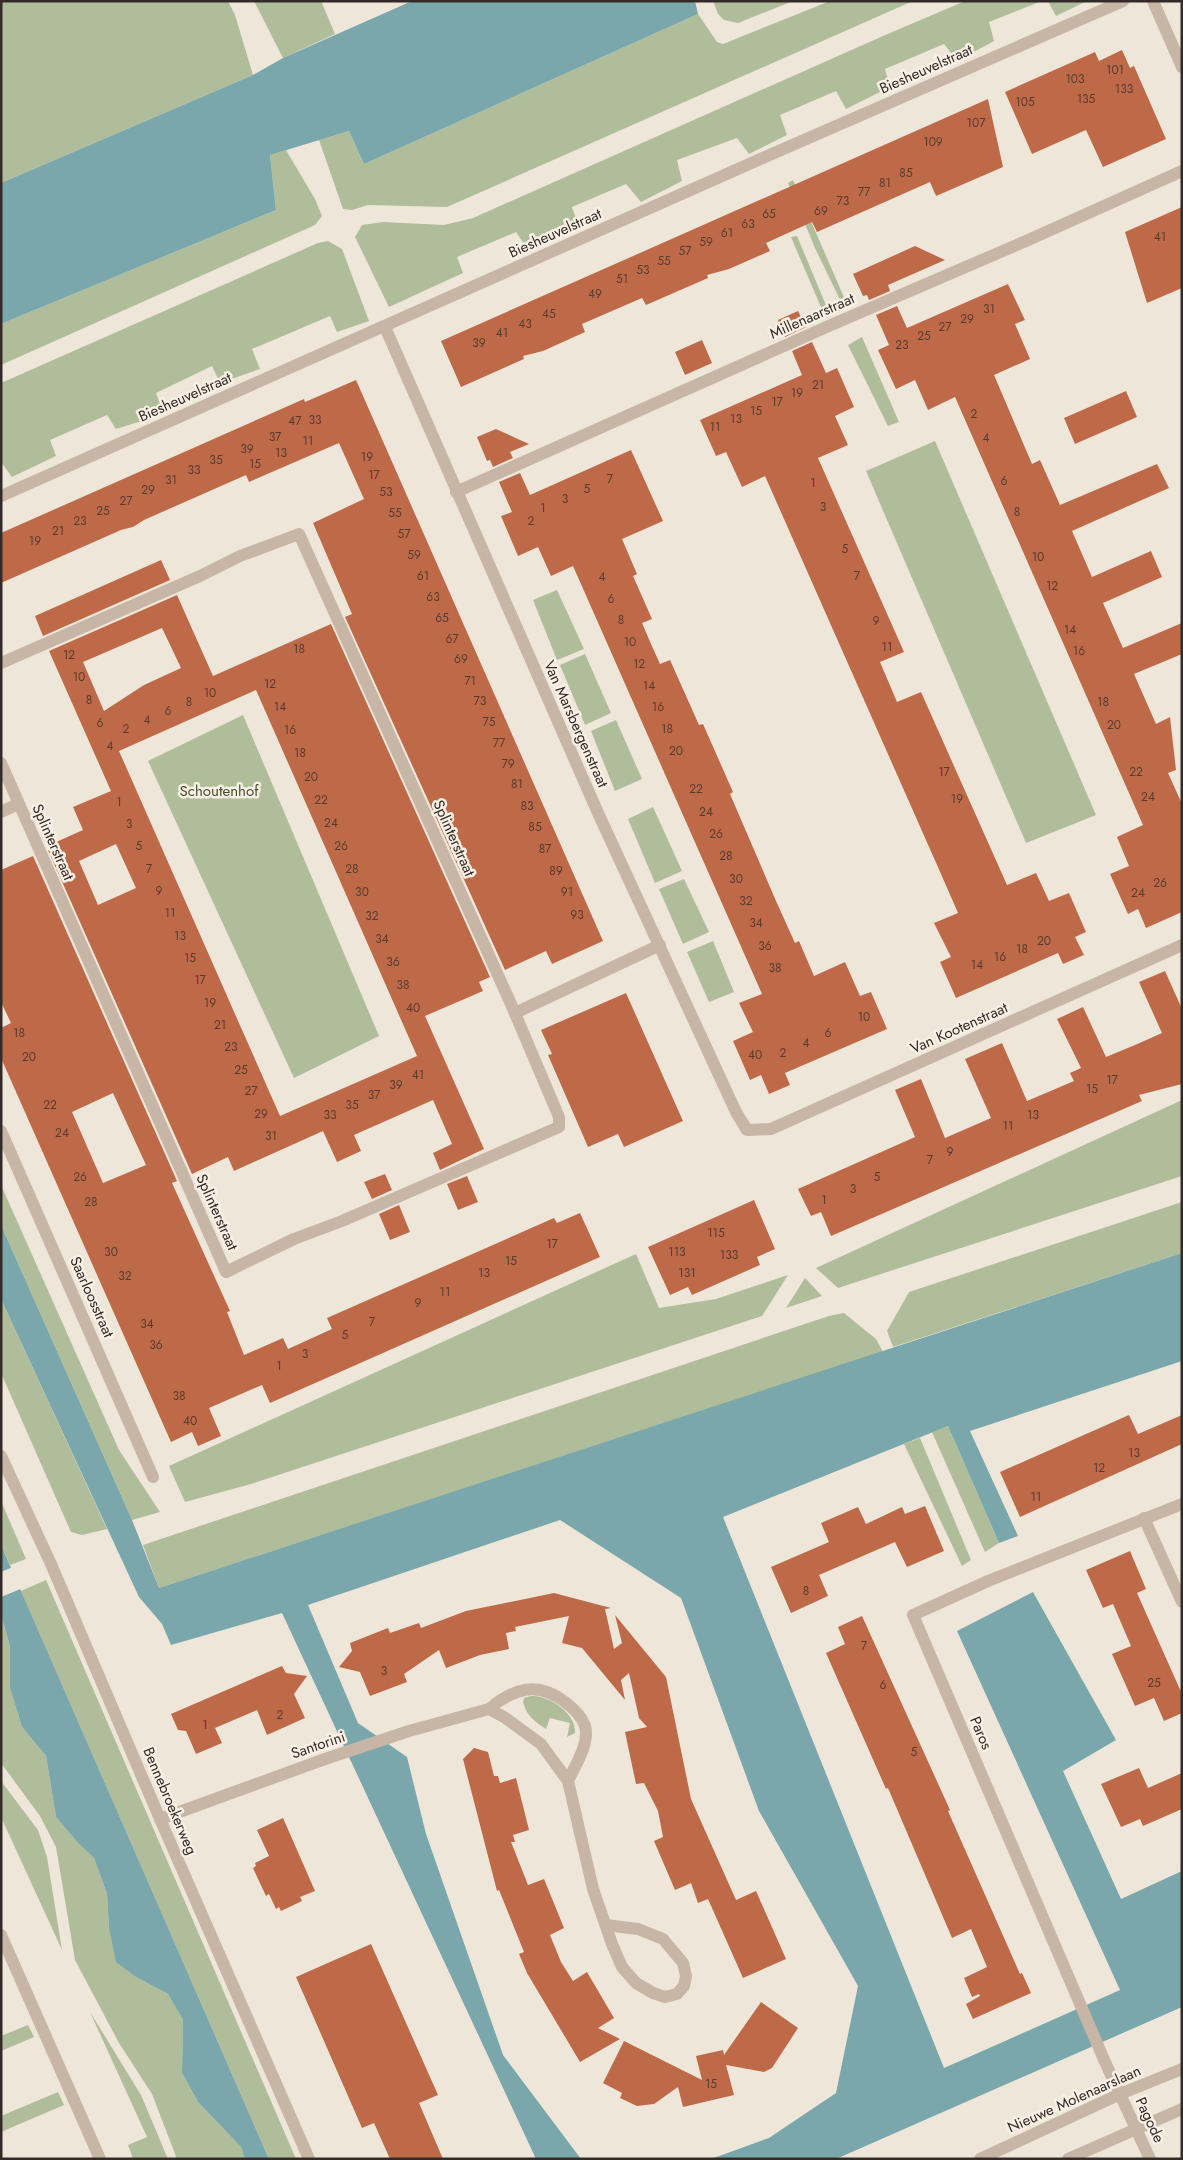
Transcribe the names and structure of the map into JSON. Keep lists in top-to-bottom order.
{
  "streets": {
    "street": [
      "Biesheuvelstraat",
      "Millenaarstraat",
      "Van Marsbergenstraat",
      "Splinterstraat",
      "Van Kootenstraat",
      "Saarloosstraat",
      "Paros",
      "Santorini",
      "Bennebroekerweg",
      "Nieuwe Molenaarslaan",
      "Pagode"
    ]
  },
  "crossings": [
    ["Biesheuvelstraat", "Van Marsbergenstraat"],
    ["Millenaarstraat", "Van Marsbergenstraat"],
    ["Van Marsbergenstraat", "Van Kootenstraat"],
    ["Paros", "Nieuwe Molenaarslaan"],
    ["Paros", "Pagode"],
    ["Santorini", "Bennebroekerweg"],
    ["Nieuwe Molenaarslaan", "Pagode"]
  ],
  "parks": ["Schoutenhof"],
  "house_numbers": [
    "101",
    "103",
    "133",
    "135",
    "105",
    "107",
    "109",
    "85",
    "81",
    "77",
    "73",
    "69",
    "65",
    "63",
    "61",
    "41",
    "59",
    "57",
    "55",
    "53",
    "51",
    "49",
    "31",
    "45",
    "29",
    "43",
    "27",
    "41",
    "25",
    "39",
    "23",
    "21",
    "19",
    "17",
    "15",
    "2",
    "13",
    "33",
    "47",
    "11",
    "37",
    "4",
    "11",
    "39",
    "13",
    "19",
    "35",
    "15",
    "33",
    "17",
    "7",
    "31",
    "6",
    "1",
    "5",
    "29",
    "53",
    "3",
    "27",
    "3",
    "1",
    "25",
    "8",
    "55",
    "23",
    "2",
    "21",
    "57",
    "19",
    "5",
    "59",
    "10",
    "61",
    "7",
    "4",
    "12",
    "63",
    "6",
    "65",
    "8",
    "9",
    "14",
    "67",
    "10",
    "11",
    "18",
    "16",
    "12",
    "69",
    "12",
    "10",
    "71",
    "12",
    "14",
    "10",
    "8",
    "73",
    "8",
    "18",
    "14",
    "16",
    "6",
    "4",
    "75",
    "6",
    "20",
    "2",
    "18",
    "16",
    "77",
    "4",
    "20",
    "18",
    "79",
    "17",
    "22",
    "20",
    "81",
    "22",
    "24",
    "19",
    "22",
    "1",
    "83",
    "24",
    "24",
    "3",
    "85",
    "26",
    "5",
    "26",
    "87",
    "28",
    "7",
    "28",
    "89",
    "30",
    "26",
    "9",
    "30",
    "91",
    "24",
    "32",
    "11",
    "93",
    "32",
    "34",
    "13",
    "34",
    "20",
    "36",
    "18",
    "16",
    "15",
    "36",
    "14",
    "38",
    "17",
    "38",
    "19",
    "40",
    "10",
    "21",
    "18",
    "6",
    "4",
    "23",
    "2",
    "40",
    "20",
    "25",
    "41",
    "17",
    "39",
    "15",
    "27",
    "37",
    "22",
    "35",
    "29",
    "33",
    "13",
    "11",
    "24",
    "31",
    "9",
    "7",
    "26",
    "5",
    "3",
    "1",
    "28",
    "115",
    "17",
    "30",
    "113",
    "133",
    "15",
    "13",
    "131",
    "32",
    "11",
    "9",
    "7",
    "34",
    "5",
    "36",
    "3",
    "1",
    "38",
    "40",
    "13",
    "12",
    "11",
    "8",
    "7",
    "3",
    "25",
    "6",
    "2",
    "1",
    "5",
    "15"
  ]
}
